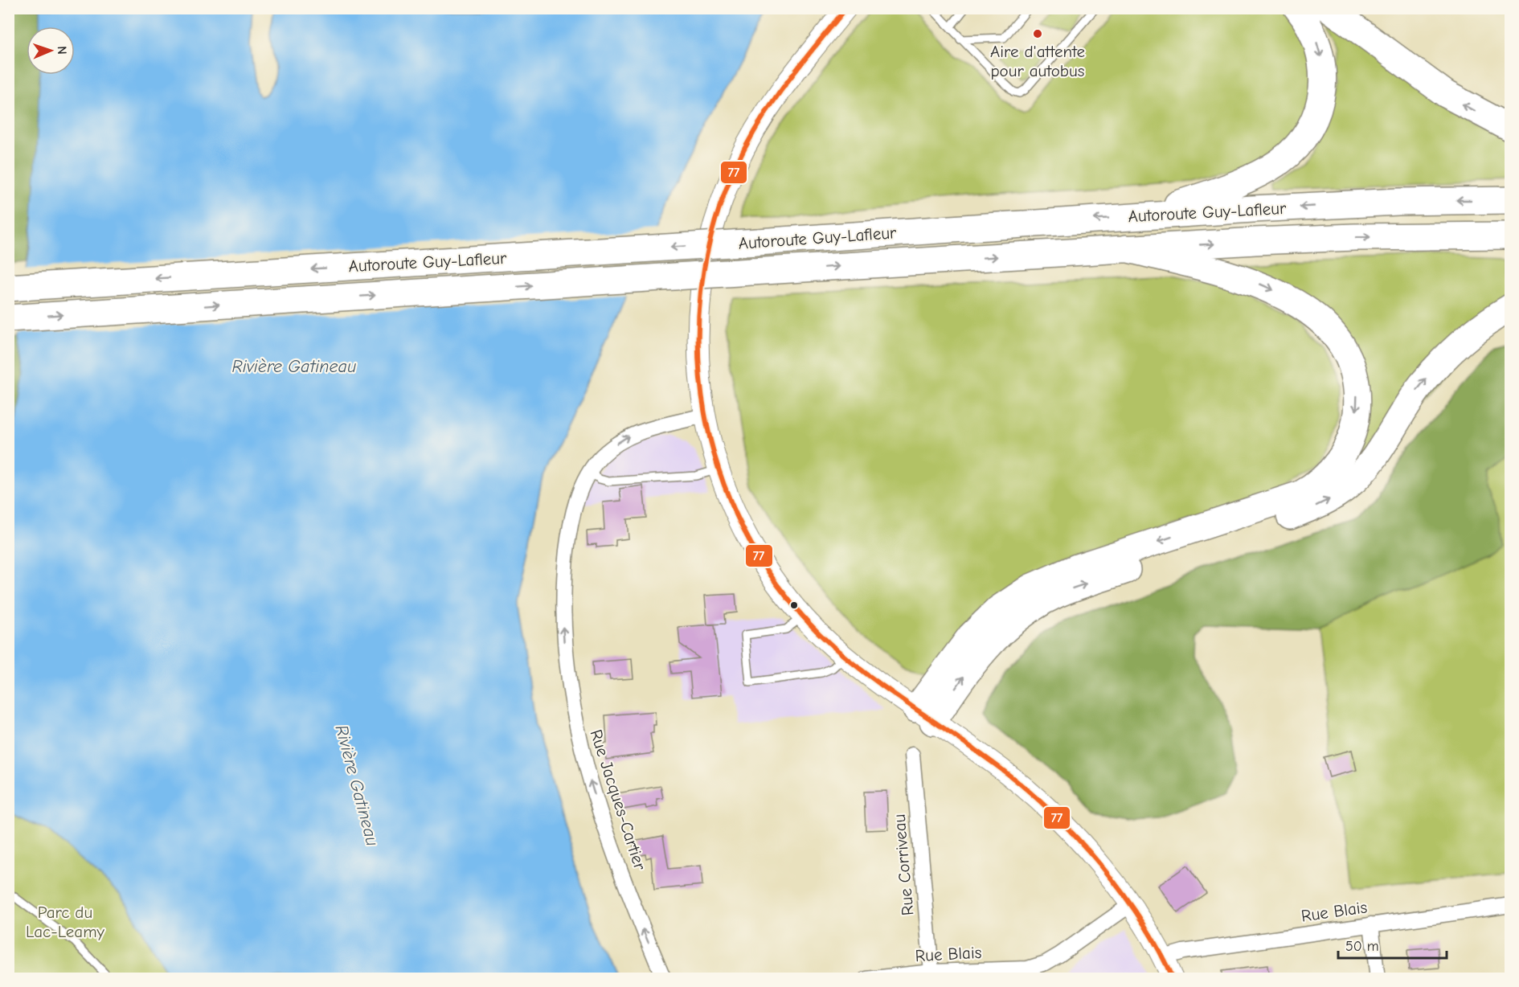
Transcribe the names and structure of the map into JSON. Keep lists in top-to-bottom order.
{
  "streets": {
    "highway": ["Autoroute Guy-Lafleur"],
    "street": ["Rue Jacques-Cartier", "Rue Corriveau", "Rue Blais"]
  },
  "crossings": [
    ["Rue Corriveau", "Rue Blais"]
  ],
  "one_way": ["Rue Jacques-Cartier"],
  "water": ["Rivière Gatineau"],
  "parks": ["Parc du Lac-Leamy"],
  "places": ["Aire d'attente pour autobus"],
  "lines": ["transit line 77"],
  "scale_bar": "50 m",
  "north": "right"
}
